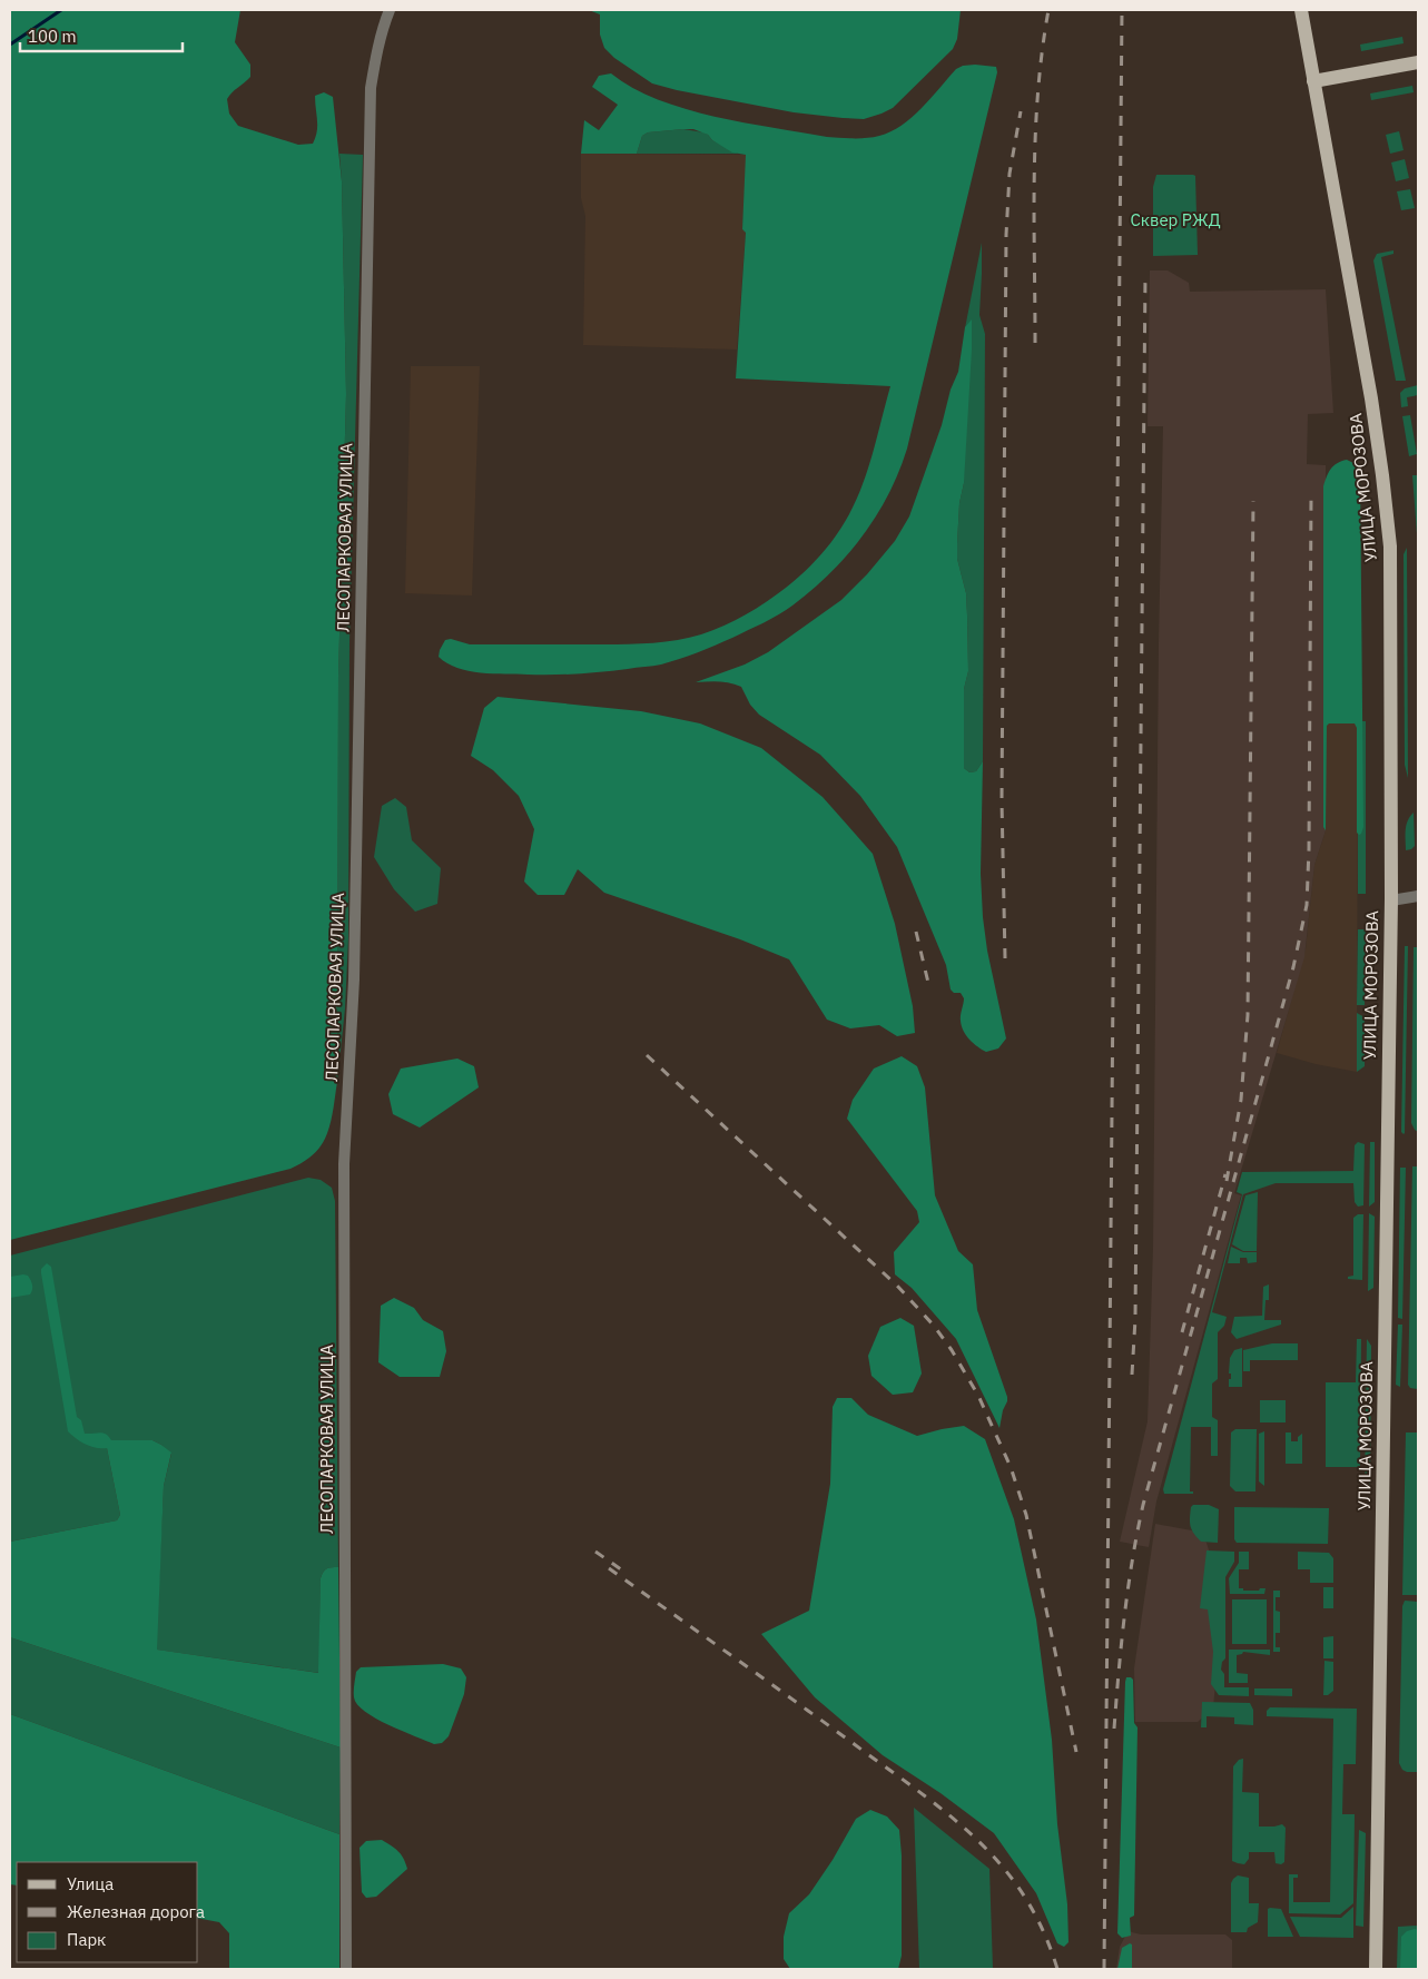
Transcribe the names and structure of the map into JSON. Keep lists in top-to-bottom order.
{
  "streets": {
    "main road": ["УЛИЦА МОРОЗОВА"],
    "street": ["ЛЕСОПАРКОВАЯ УЛИЦА"]
  },
  "parks": ["Сквер РЖД"],
  "legend": ["Улица", "Железная дорога", "Парк"],
  "scale_bar": "100 m"
}
